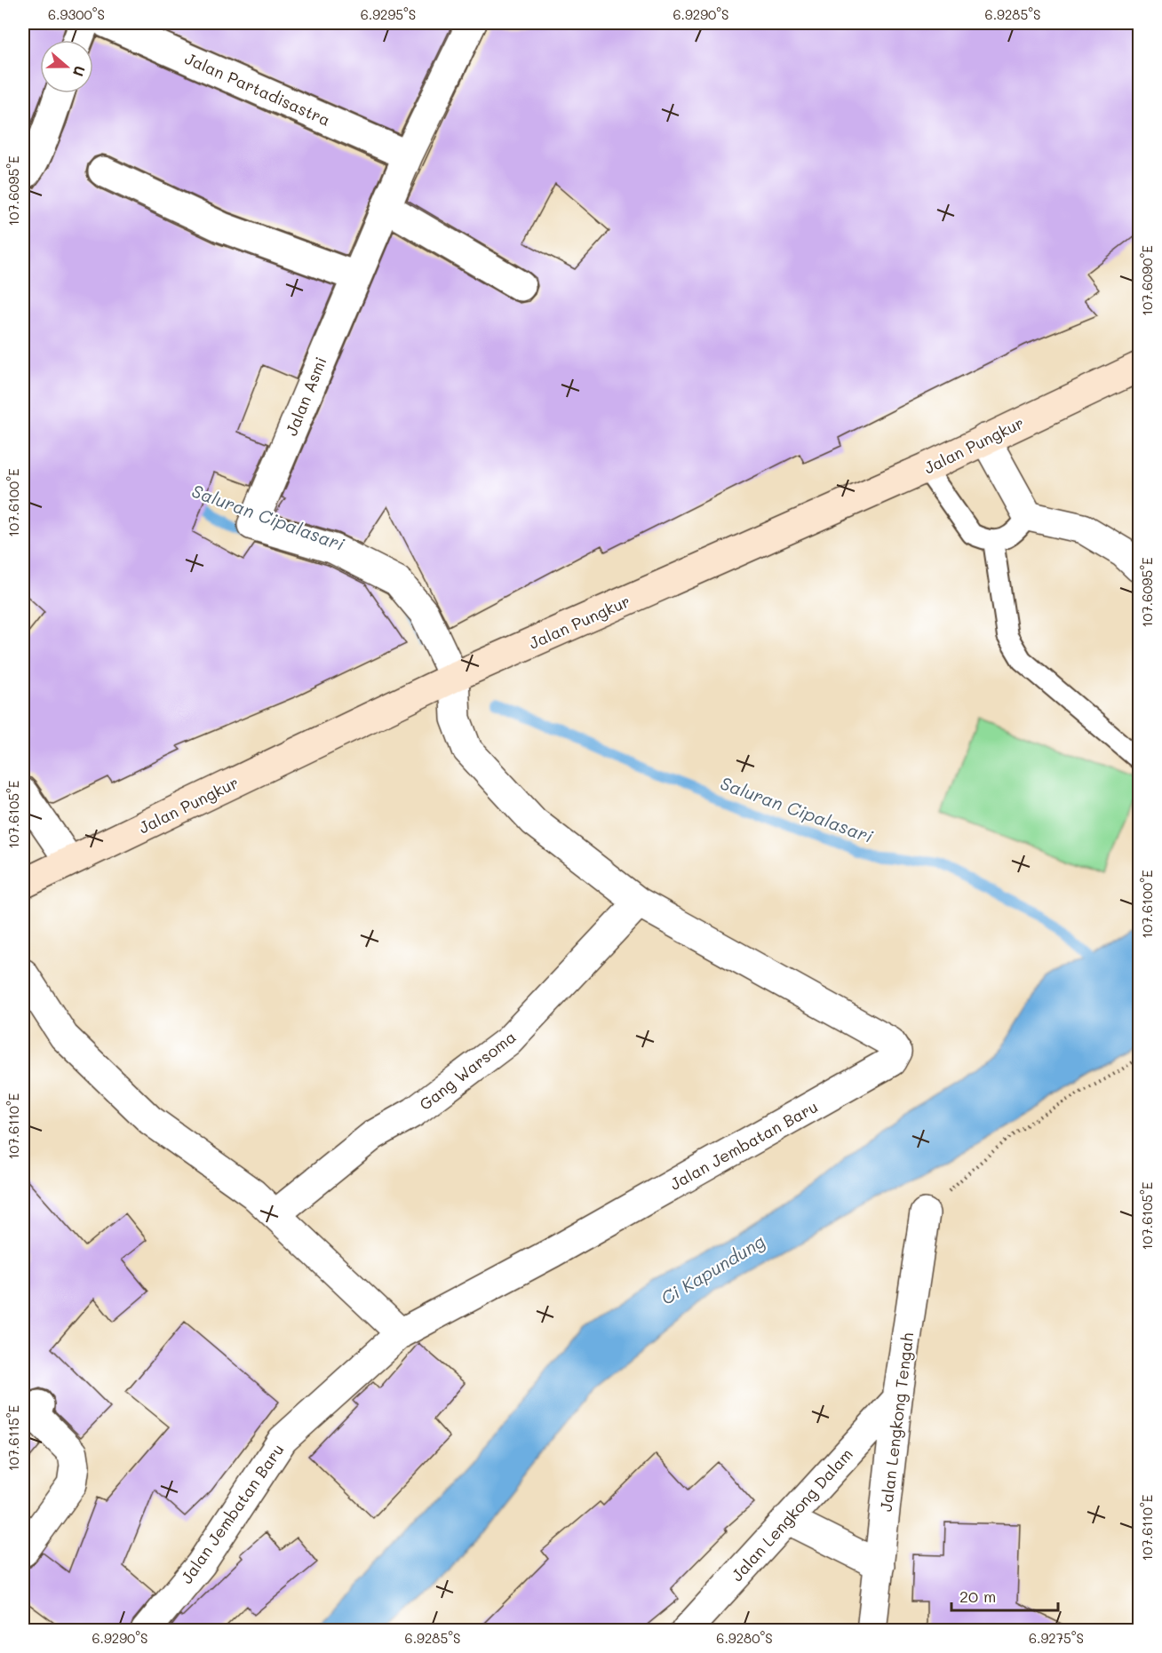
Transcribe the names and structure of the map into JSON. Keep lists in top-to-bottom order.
{
  "streets": {
    "main road": ["Jalan Pungkur"],
    "street": [
      "Jalan Partadisastra",
      "Jalan Asmi",
      "Gang Warsoma",
      "Jalan Jembatan Baru",
      "Jalan Lengkong Tengah",
      "Jalan Lengkong Dalam"
    ]
  },
  "crossings": [
    ["Jalan Partadisastra", "Jalan Asmi"],
    ["Jalan Asmi", "Jalan Pungkur"],
    ["Jalan Asmi", "Jalan Jembatan Baru"],
    ["Jalan Pungkur", "Jalan Jembatan Baru"],
    ["Gang Warsoma", "Jalan Jembatan Baru"],
    ["Jalan Lengkong Tengah", "Jalan Lengkong Dalam"]
  ],
  "water": ["Saluran Cipalasari", "Ci Kapundung"],
  "scale_bar": "20 m",
  "north": "right",
  "coordinates": [
    "6.9300°S",
    "6.9295°S",
    "6.9290°S",
    "6.9285°S",
    "107.6095°E",
    "107.6090°E",
    "107.6100°E",
    "107.6105°E",
    "107.6110°E",
    "107.6115°E",
    "6.9280°S",
    "6.9275°S"
  ]
}
